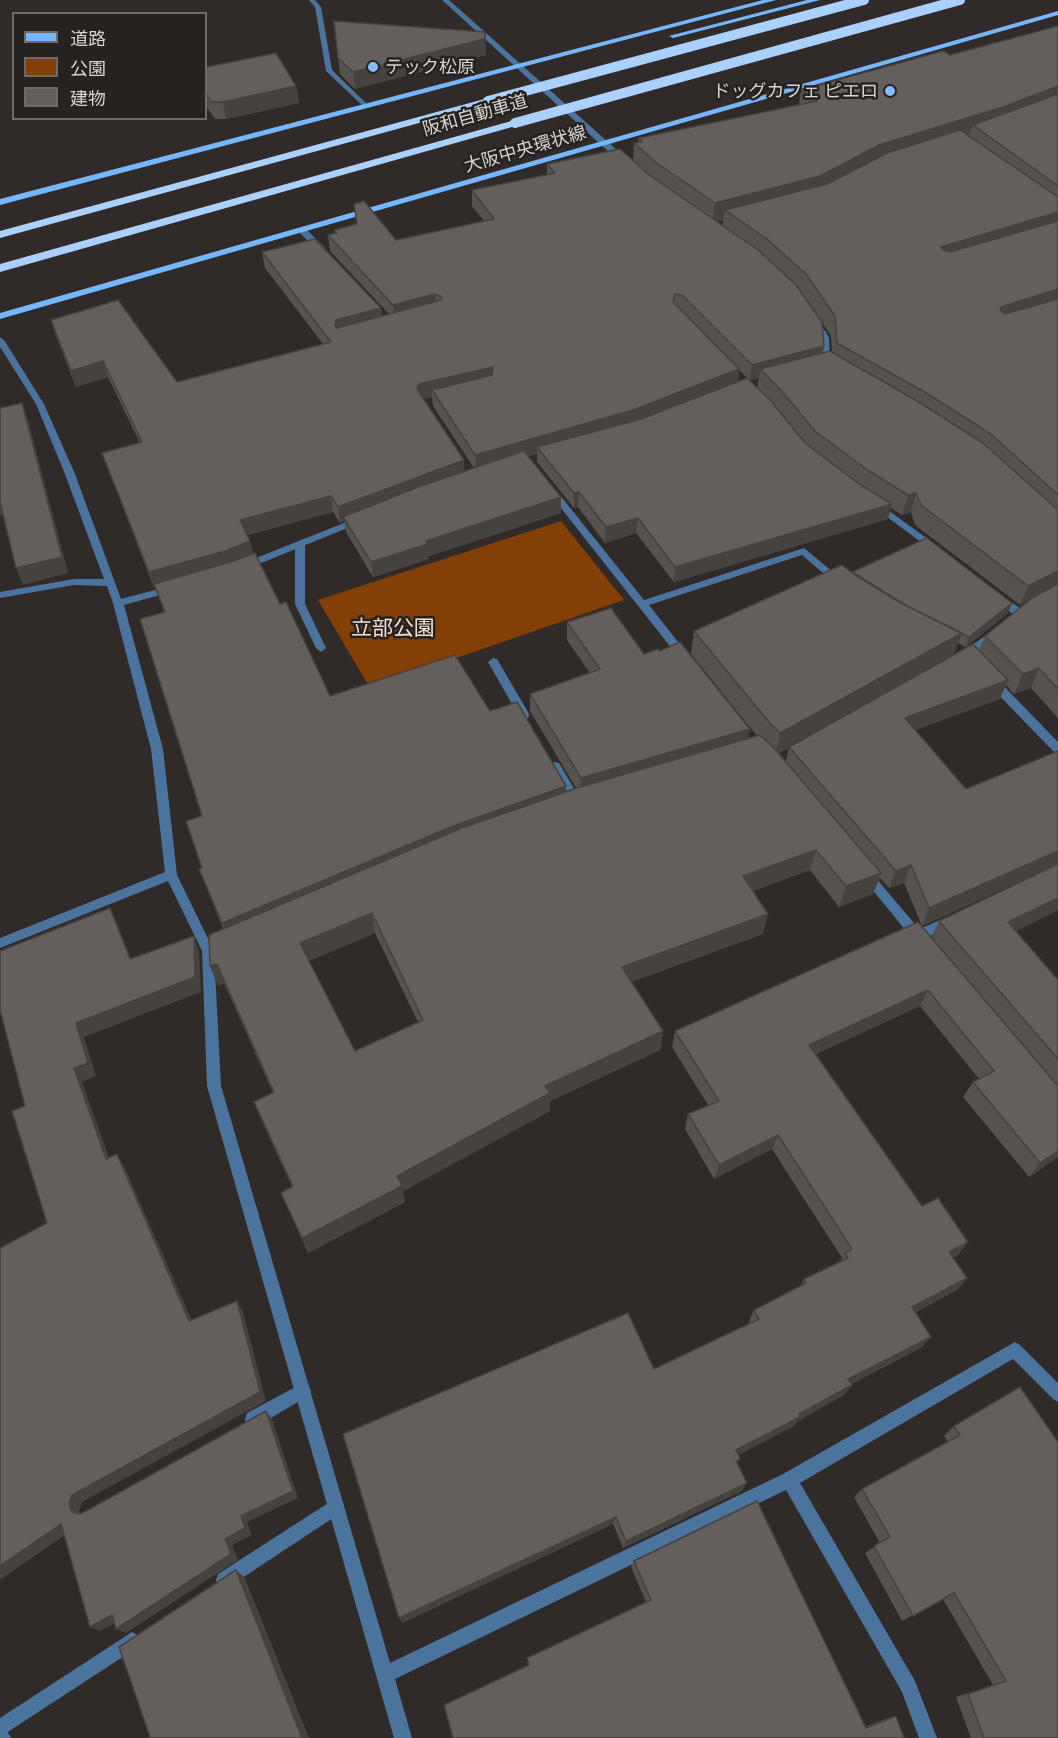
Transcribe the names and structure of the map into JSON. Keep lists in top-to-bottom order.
{
  "streets": {
    "highway": ["阪和自動車道"],
    "main road": ["大阪中央環状線"]
  },
  "parks": ["立部公園"],
  "places": ["テック松原", "ドッグカフェ ピエロ"],
  "legend": ["道路", "公園", "建物"]
}
